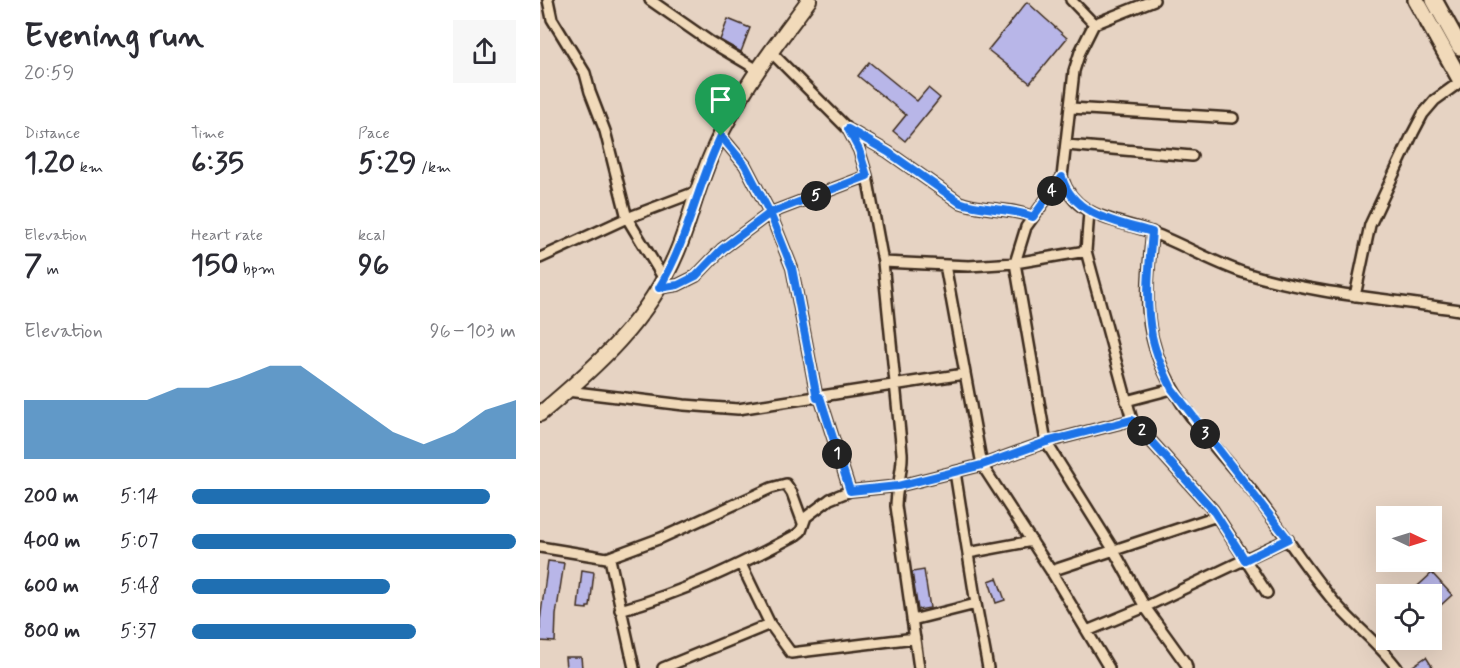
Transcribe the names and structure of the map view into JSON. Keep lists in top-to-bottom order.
{
  "north": "right",
  "page": {
    "heading": ["Evening run", "20:59"],
    "stats": [
      ["Distance", "1.20 km"],
      ["Time", "6:35"],
      ["Pace", "5:29 /km"],
      ["Elevation", "7 m"],
      ["Heart rate", "150 bpm"],
      ["kcal", "96"]
    ],
    "pins": [
      "4",
      "5",
      "2",
      "3",
      "1"
    ],
    "chart": ["Elevation", "96–103 m"],
    "list": [
      {
        "name": "200 m",
        "note": "5:14"
      },
      {
        "name": "400 m",
        "note": "5:07"
      },
      {
        "name": "600 m",
        "note": "5:48"
      },
      {
        "name": "800 m",
        "note": "5:37"
      }
    ]
  }
}
